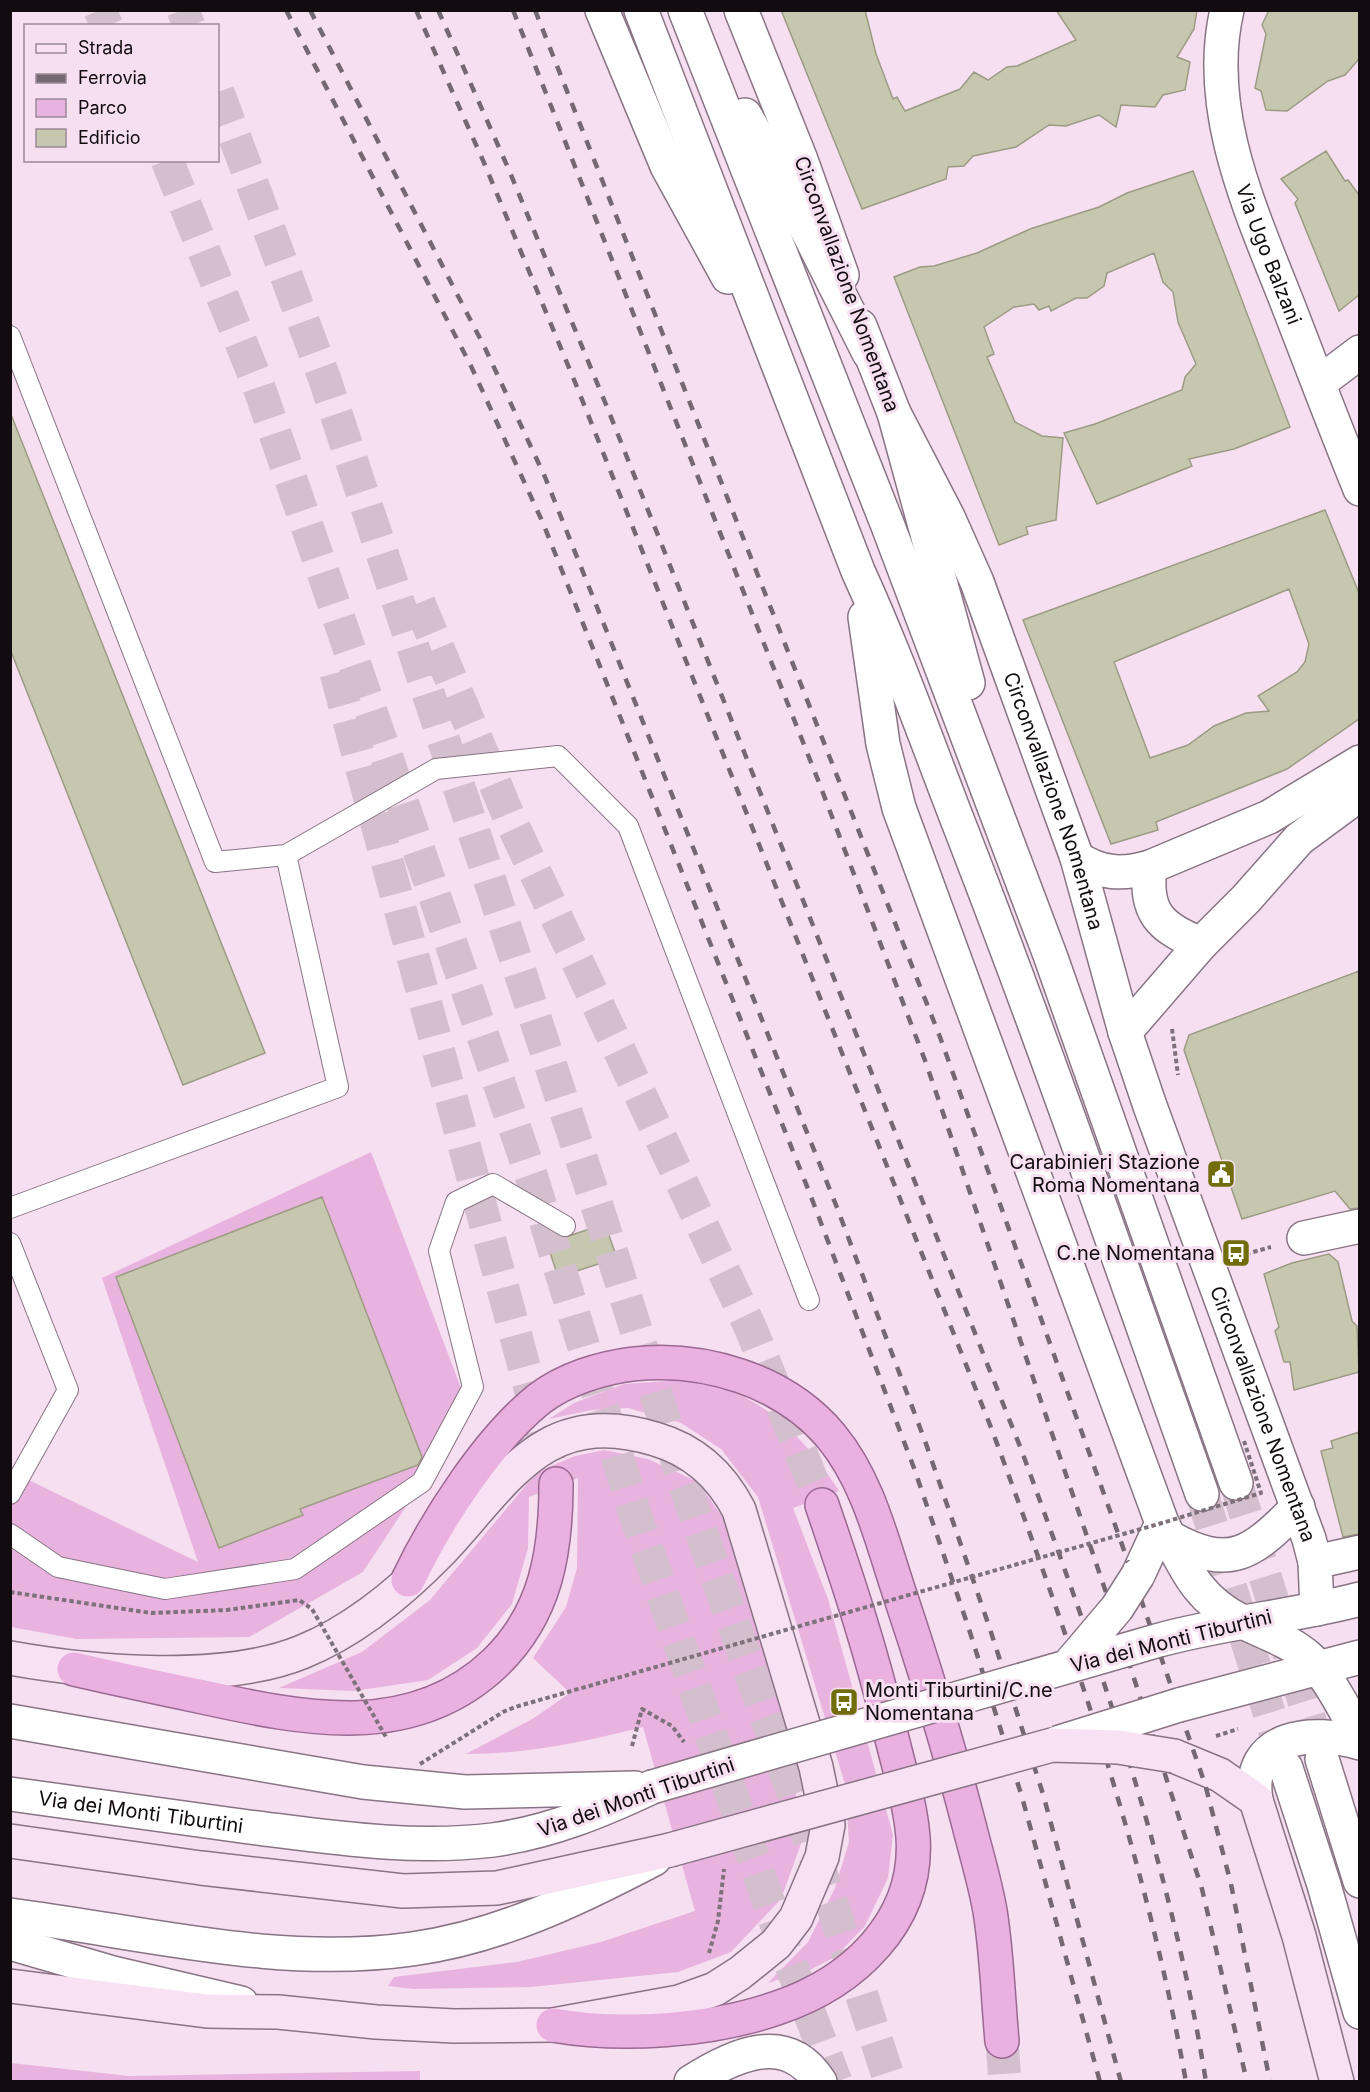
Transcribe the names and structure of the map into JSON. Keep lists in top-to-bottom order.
{
  "streets": {
    "street": ["Via Ugo Balzani", "Circonvallazione Nomentana", "Via dei Monti Tiburtini"]
  },
  "crossings": [
    ["Circonvallazione Nomentana", "Via dei Monti Tiburtini"]
  ],
  "places": {
    "public building": ["Carabinieri Stazione Roma Nomentana"],
    "bus stop": ["C.ne Nomentana", "Monti Tiburtini/C.ne Nomentana"]
  },
  "legend": [
    "Strada",
    "Ferrovia",
    "Parco",
    "Edificio"
  ]
}
